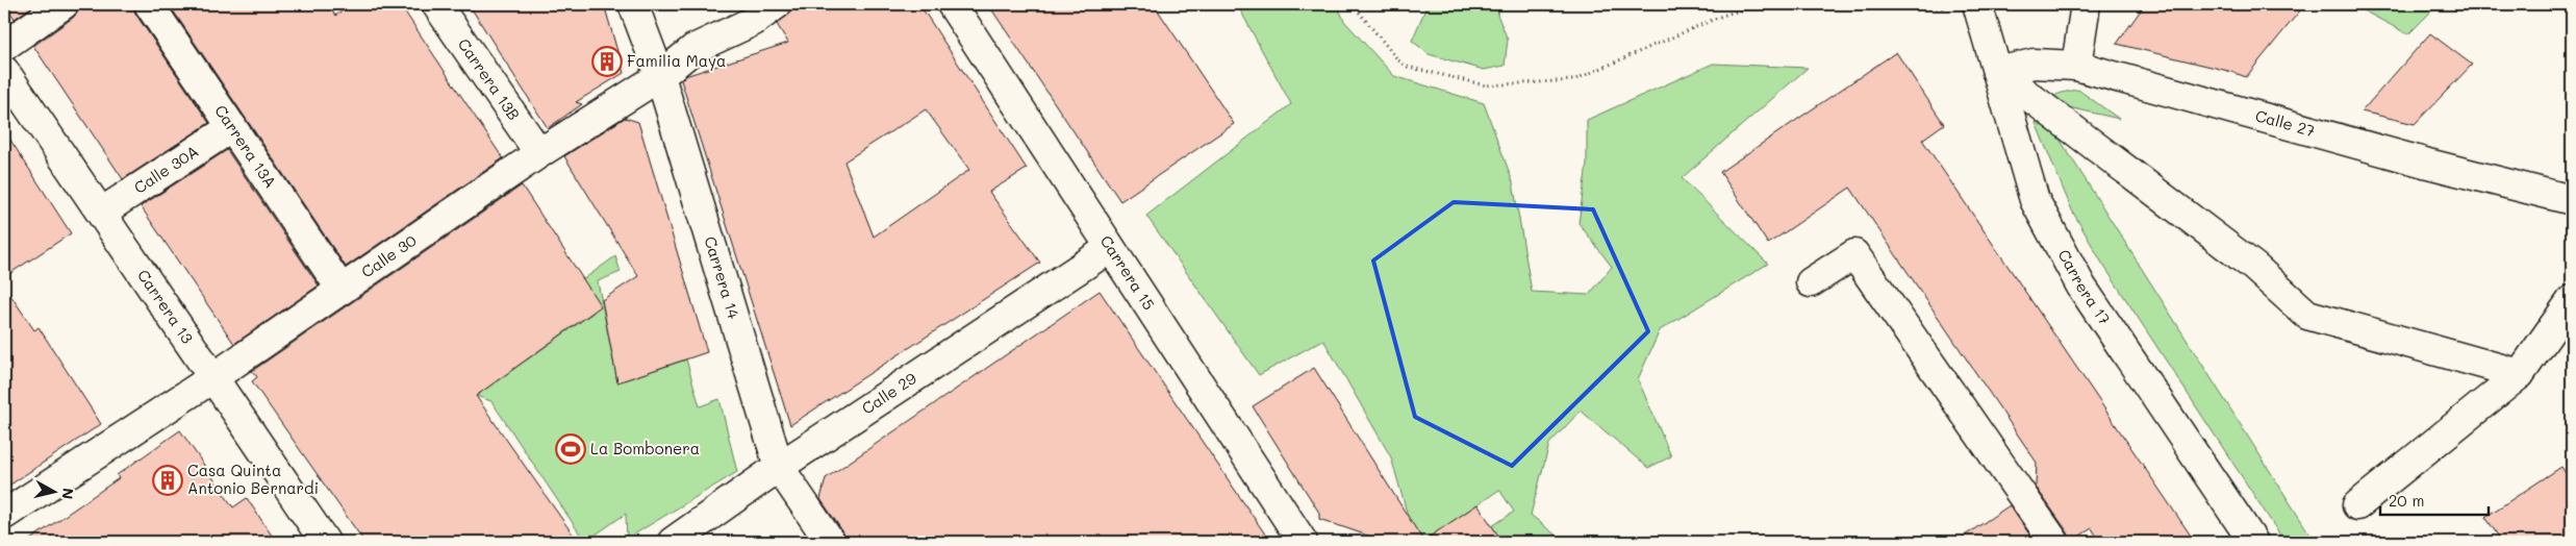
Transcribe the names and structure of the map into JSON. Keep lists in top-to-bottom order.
{
  "streets": {
    "street": [
      "Carrera 13B",
      "Calle 27",
      "Carrera 13A",
      "Calle 30A",
      "Calle 30",
      "Carrera 15",
      "Carrera 14",
      "Carrera 17",
      "Carrera 13",
      "Calle 29"
    ]
  },
  "crossings": [
    ["Carrera 13B", "Calle 30"],
    ["Calle 27", "Carrera 17"],
    ["Carrera 13A", "Calle 30A"],
    ["Carrera 13A", "Calle 30"],
    ["Calle 30A", "Carrera 13"],
    ["Calle 30", "Carrera 14"],
    ["Calle 30", "Carrera 13"],
    ["Carrera 15", "Calle 29"],
    ["Carrera 14", "Calle 29"]
  ],
  "places": {
    "building": ["Familia Maya", "Casa Quinta Antonio Bernardi"],
    "sports": ["La Bombonera"]
  },
  "scale_bar": "20 m",
  "north": "right"
}
